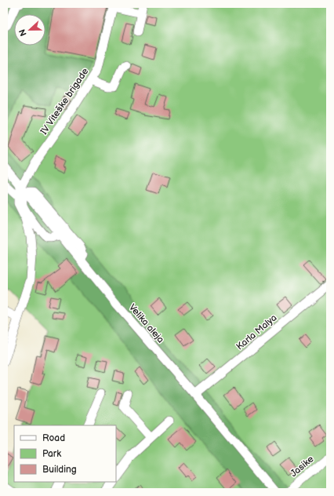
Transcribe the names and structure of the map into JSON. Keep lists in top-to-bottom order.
{
  "streets": {
    "street": [
      "IV Viteške brigade",
      "Velika aleja",
      "Karla Malya",
      "Jasike"
    ]
  },
  "crossings": [
    ["IV Viteške brigade", "Velika aleja"],
    ["Velika aleja", "Karla Malya"]
  ],
  "legend": ["Road", "Park", "Building"],
  "north": "left"
}
